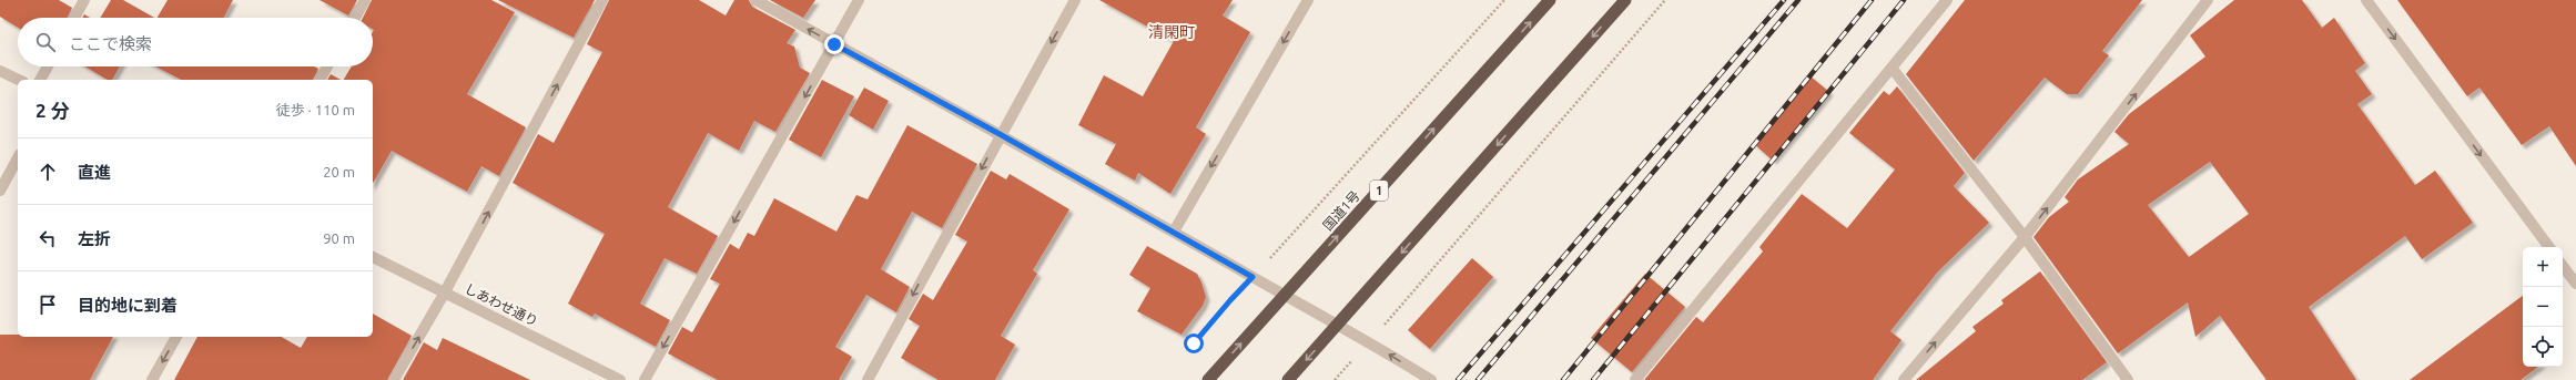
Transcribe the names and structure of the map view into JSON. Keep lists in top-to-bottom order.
{
  "streets": {
    "highway": ["1", "国道1号"],
    "street": ["しあわせ通り"]
  },
  "districts": ["清閑町"],
  "page": {
    "search": "ここで検索",
    "heading": ["2 分", "徒歩 · 110 m"],
    "list": [
      ["直進", "20 m"],
      ["左折", "90 m"],
      "目的地に到着"
    ],
    "map_buttons": ["+", "−"]
  }
}
